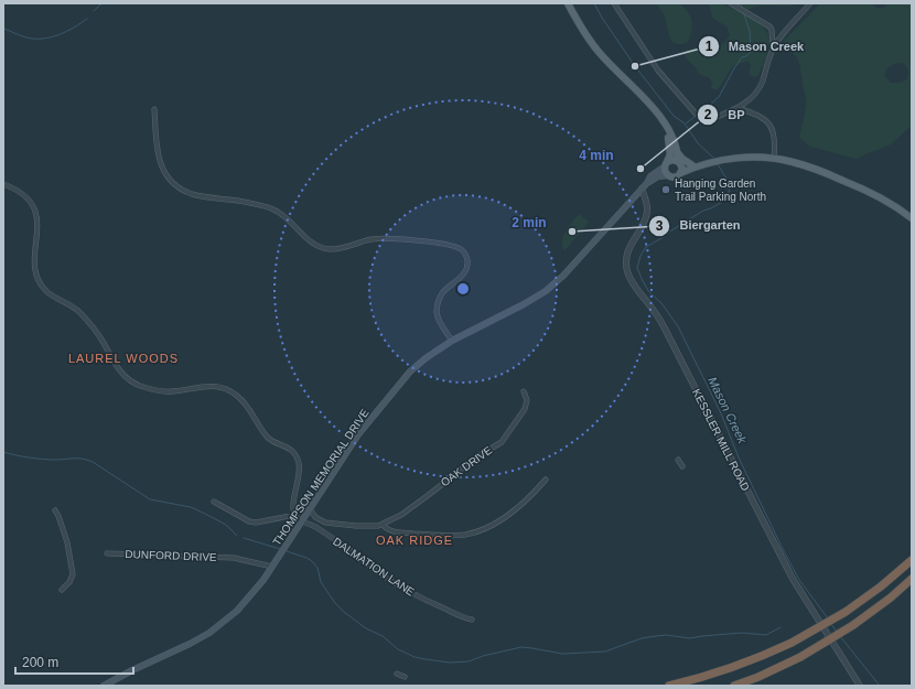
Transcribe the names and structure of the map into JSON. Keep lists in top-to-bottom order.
{
  "streets": {
    "main road": ["THOMPSON MEMORIAL DRIVE"],
    "street": [
      "KESSLER MILL ROAD",
      "OAK DRIVE",
      "DUNFORD DRIVE",
      "DALMATION LANE"
    ]
  },
  "crossings": [
    ["KESSLER MILL ROAD", "THOMPSON MEMORIAL DRIVE"],
    ["OAK DRIVE", "THOMPSON MEMORIAL DRIVE"],
    ["THOMPSON MEMORIAL DRIVE", "DUNFORD DRIVE"],
    ["THOMPSON MEMORIAL DRIVE", "DALMATION LANE"]
  ],
  "districts": ["LAUREL WOODS", "OAK RIDGE"],
  "water": ["Mason Creek"],
  "places": [
    "Mason Creek",
    "BP",
    "Hanging Garden Trail Parking North",
    "Biergarten"
  ],
  "scale_bar": "200 m",
  "rings": ["4 min", "2 min"]
}
